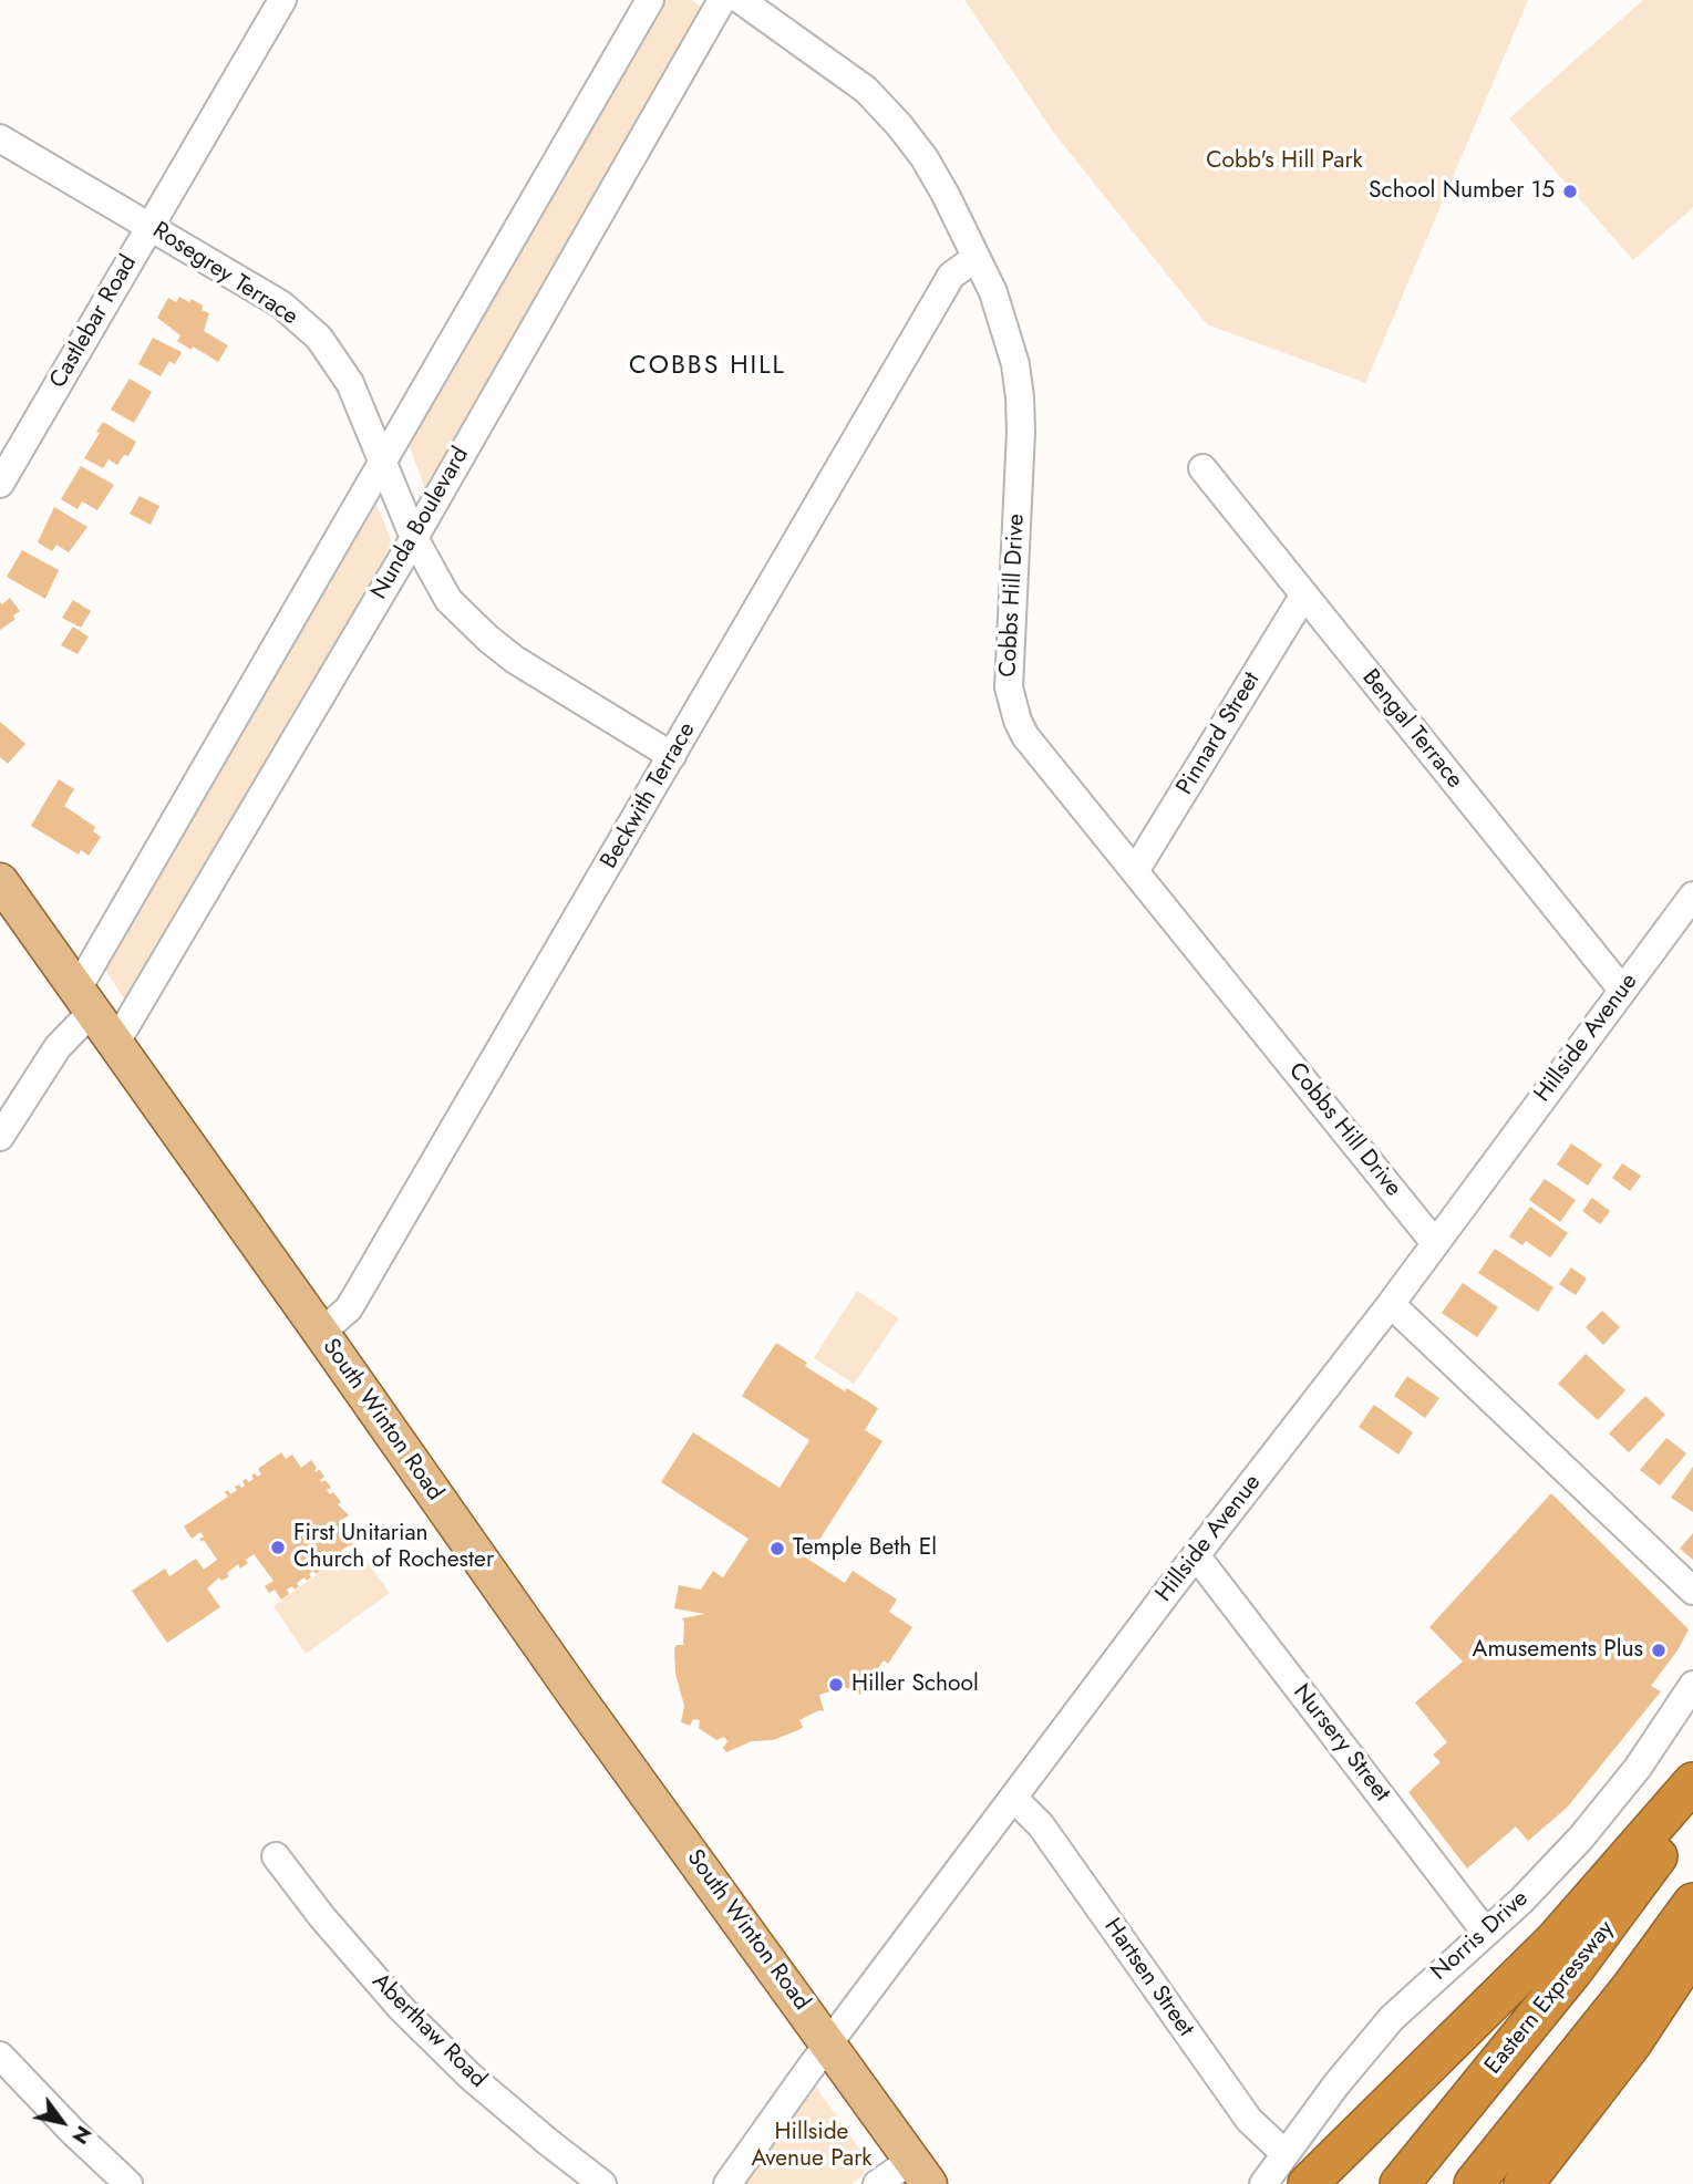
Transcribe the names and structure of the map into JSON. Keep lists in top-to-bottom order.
{
  "streets": {
    "highway": ["Eastern Expressway"],
    "main road": ["South Winton Road"],
    "street": [
      "Rosegrey Terrace",
      "Castlebar Road",
      "Nunda Boulevard",
      "Cobbs Hill Drive",
      "Bengal Terrace",
      "Pinnard Street",
      "Beckwith Terrace",
      "Hillside Avenue",
      "Nursery Street",
      "Norris Drive",
      "Hartsen Street",
      "Aberthaw Road"
    ]
  },
  "crossings": [
    ["Rosegrey Terrace", "Castlebar Road"],
    ["Rosegrey Terrace", "Nunda Boulevard"],
    ["Rosegrey Terrace", "Beckwith Terrace"],
    ["Nunda Boulevard", "South Winton Road"],
    ["Cobbs Hill Drive", "Pinnard Street"],
    ["Cobbs Hill Drive", "Beckwith Terrace"],
    ["Cobbs Hill Drive", "Hillside Avenue"],
    ["Bengal Terrace", "Pinnard Street"],
    ["Bengal Terrace", "Hillside Avenue"],
    ["Beckwith Terrace", "South Winton Road"],
    ["Hillside Avenue", "South Winton Road"],
    ["Hillside Avenue", "Nursery Street"],
    ["Hillside Avenue", "Hartsen Street"],
    ["Nursery Street", "Norris Drive"],
    ["Norris Drive", "Hartsen Street"]
  ],
  "districts": ["COBBS HILL"],
  "parks": ["Cobb's Hill Park", "Hillside Avenue Park"],
  "places": [
    "School Number 15",
    "First Unitarian Church of Rochester",
    "Temple Beth El",
    "Amusements Plus",
    "Hiller School"
  ],
  "north": "bottom right"
}
